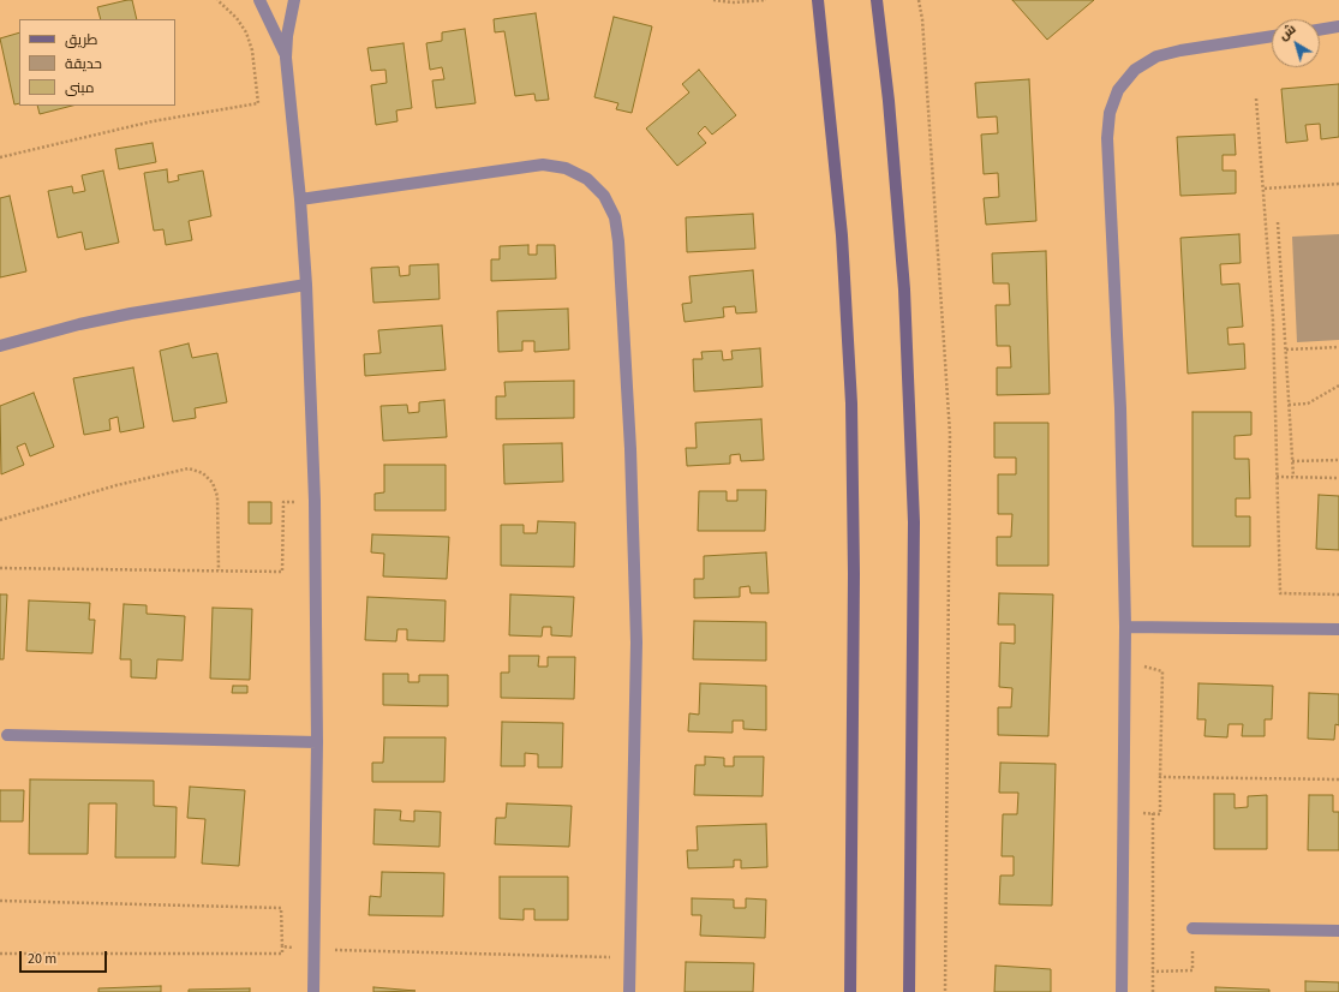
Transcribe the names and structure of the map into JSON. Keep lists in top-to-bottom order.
{
  "legend": ["طريق", "حديقة", "مبنى"],
  "scale_bar": "20 m",
  "north": "top left"
}
